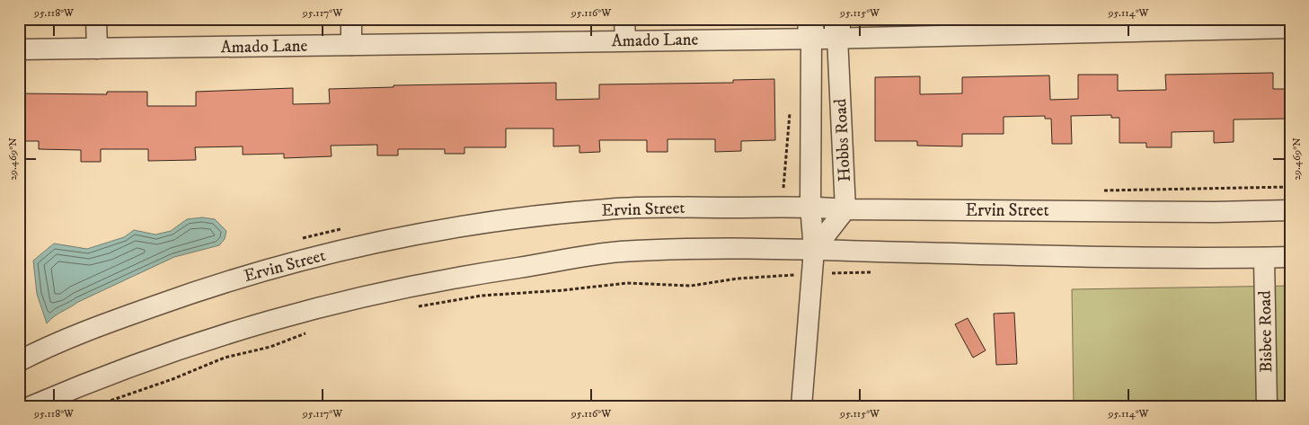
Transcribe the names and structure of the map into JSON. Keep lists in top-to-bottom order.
{
  "streets": {
    "street": [
      "Amado Lane",
      "Hobbs Road",
      "Ervin Street",
      "Bisbee Road"
    ]
  },
  "crossings": [
    ["Amado Lane", "Hobbs Road"],
    ["Hobbs Road", "Ervin Street"]
  ],
  "coordinates": [
    "95.118°W",
    "95.117°W",
    "95.116°W",
    "95.115°W",
    "95.114°W",
    "29.469°N"
  ]
}
